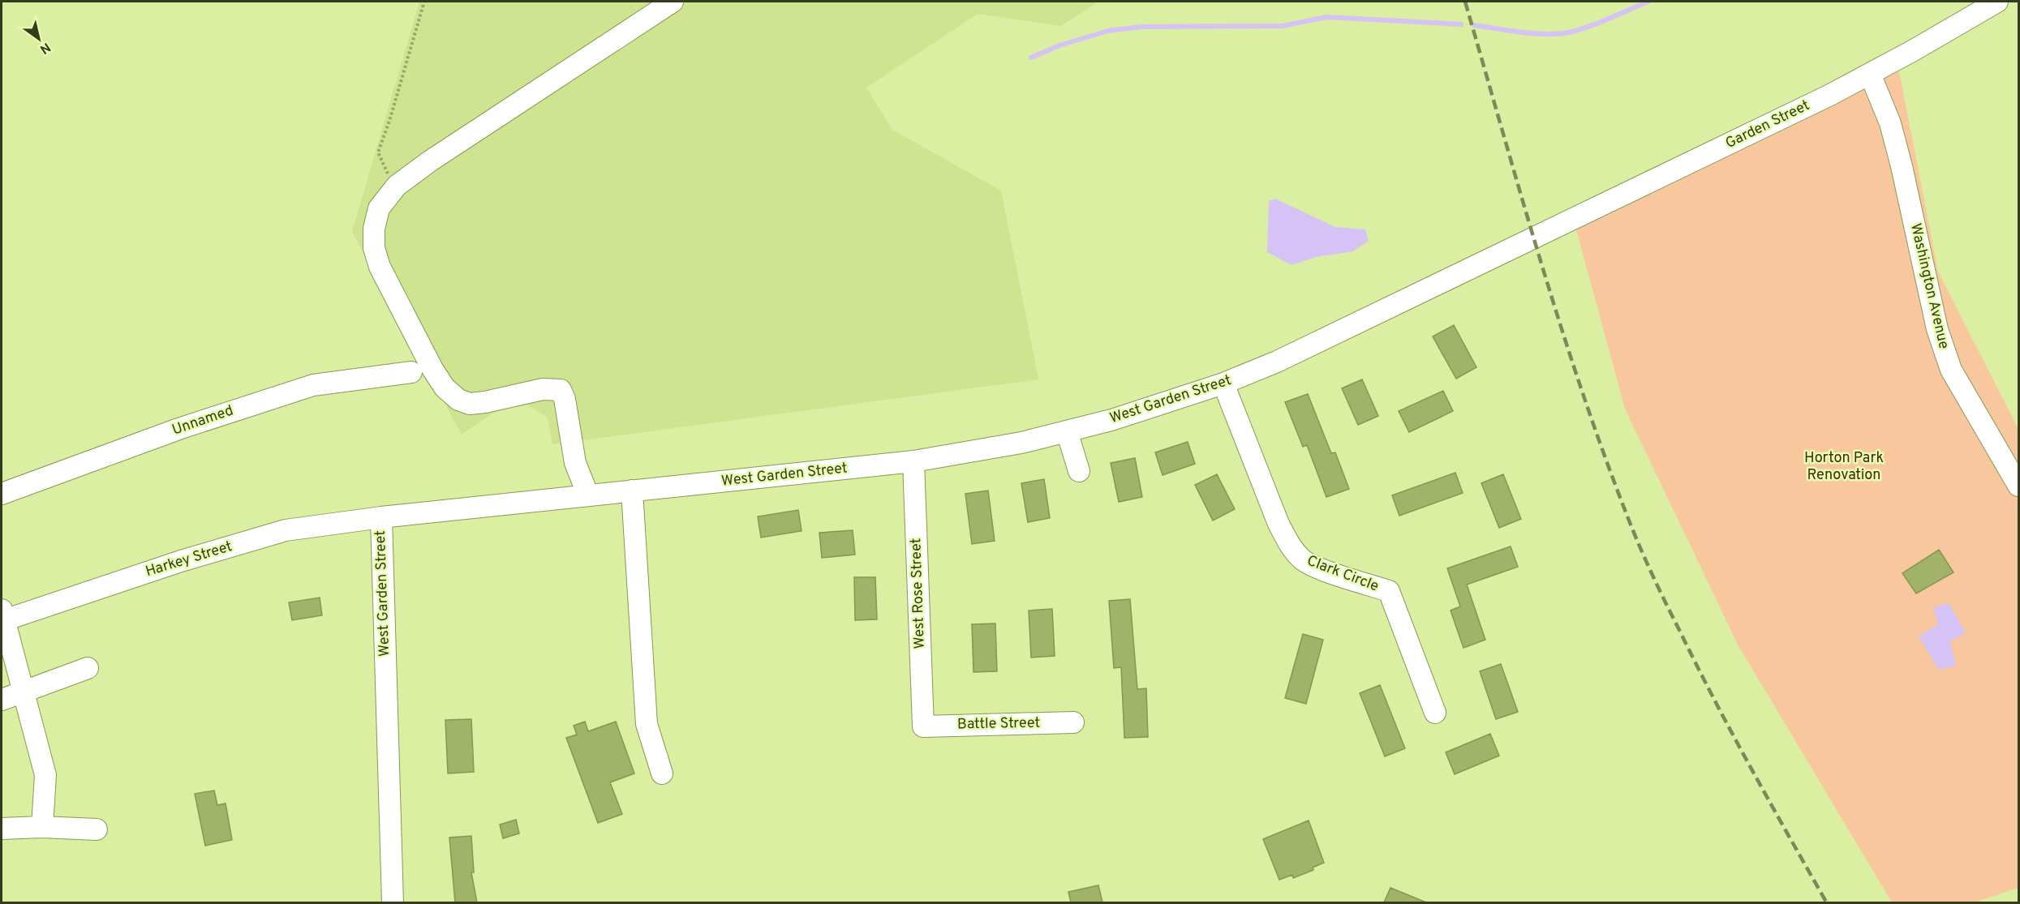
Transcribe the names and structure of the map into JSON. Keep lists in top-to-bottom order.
{
  "streets": {
    "street": [
      "Garden Street",
      "Washington Avenue",
      "West Garden Street",
      "Unnamed",
      "Harkey Street",
      "Clark Circle",
      "West Rose Street",
      "Battle Street"
    ]
  },
  "crossings": [
    ["Garden Street", "Washington Avenue"],
    ["Garden Street", "West Garden Street"],
    ["West Garden Street", "Harkey Street"],
    ["West Garden Street", "Clark Circle"],
    ["West Garden Street", "West Rose Street"],
    ["West Rose Street", "Battle Street"]
  ],
  "parks": ["Horton Park Renovation"],
  "north": "bottom right"
}
